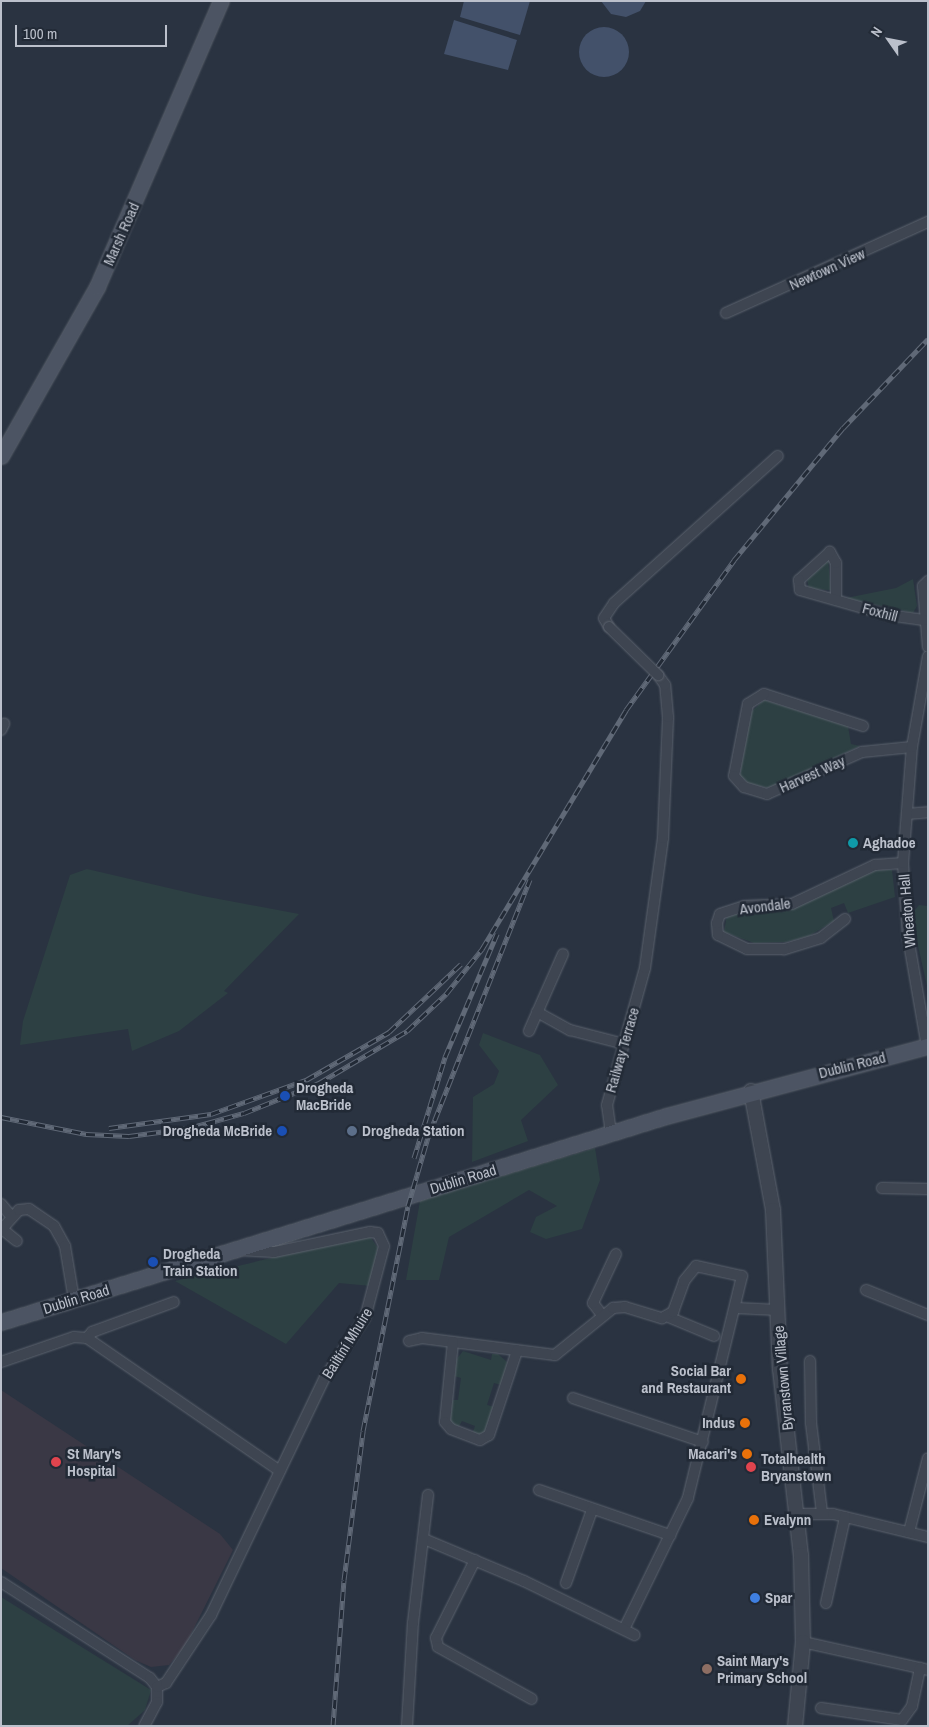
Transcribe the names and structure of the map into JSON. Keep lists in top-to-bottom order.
{
  "streets": {
    "main road": ["Marsh Road", "Dublin Road"],
    "street": [
      "Newtown View",
      "Foxhill",
      "Harvest Way",
      "Avondale",
      "Wheaton Hall",
      "Railway Terrace",
      "Bailtíní Mhuire",
      "Byranstown Village"
    ]
  },
  "crossings": [
    ["Harvest Way", "Wheaton Hall"],
    ["Avondale", "Wheaton Hall"],
    ["Wheaton Hall", "Dublin Road"],
    ["Railway Terrace", "Dublin Road"],
    ["Dublin Road", "Bailtíní Mhuire"],
    ["Dublin Road", "Byranstown Village"]
  ],
  "places": [
    "Aghadoe",
    "Drogheda MacBride",
    "Drogheda McBride",
    "Drogheda Station",
    "Drogheda Train Station",
    "Social Bar and Restaurant",
    "Indus",
    "Macari's",
    "St Mary's Hospital",
    "Totalhealth Bryanstown",
    "Evalynn",
    "Spar",
    "Saint Mary's Primary School"
  ],
  "scale_bar": "100 m",
  "north": "top left"
}
